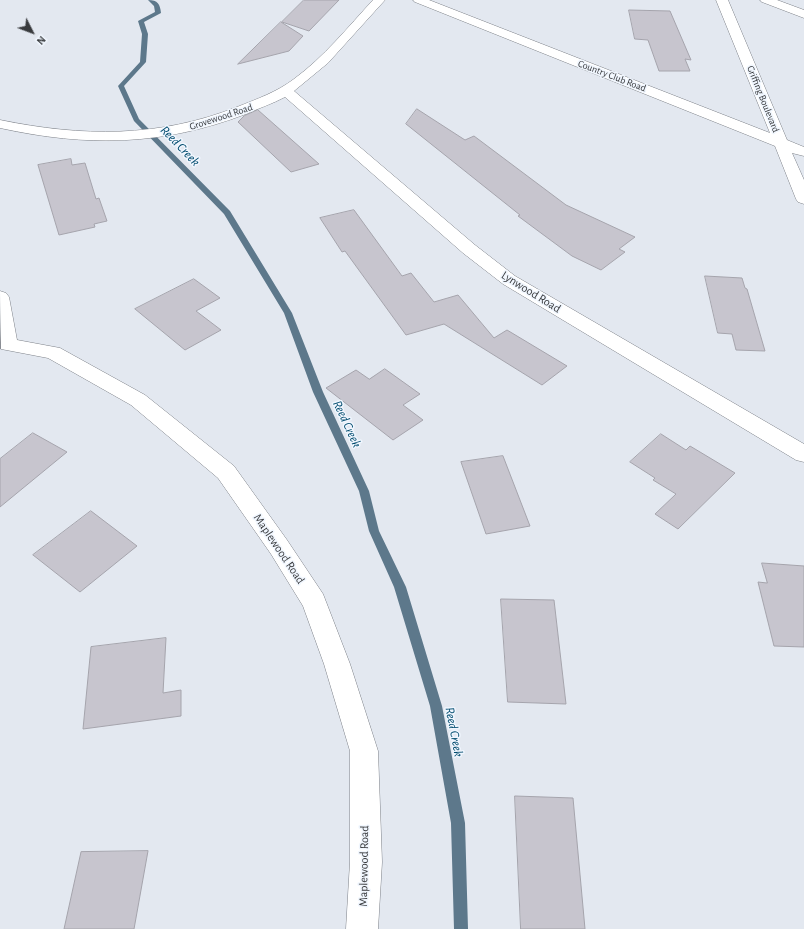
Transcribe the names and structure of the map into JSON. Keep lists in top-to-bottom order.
{
  "streets": {
    "street": [
      "Country Club Road",
      "Griffing Boulevard",
      "Grovewood Road",
      "Lynwood Road",
      "Maplewood Road"
    ]
  },
  "crossings": [
    ["Country Club Road", "Griffing Boulevard"],
    ["Grovewood Road", "Lynwood Road"]
  ],
  "water": ["Reed Creek"],
  "north": "bottom right"
}
